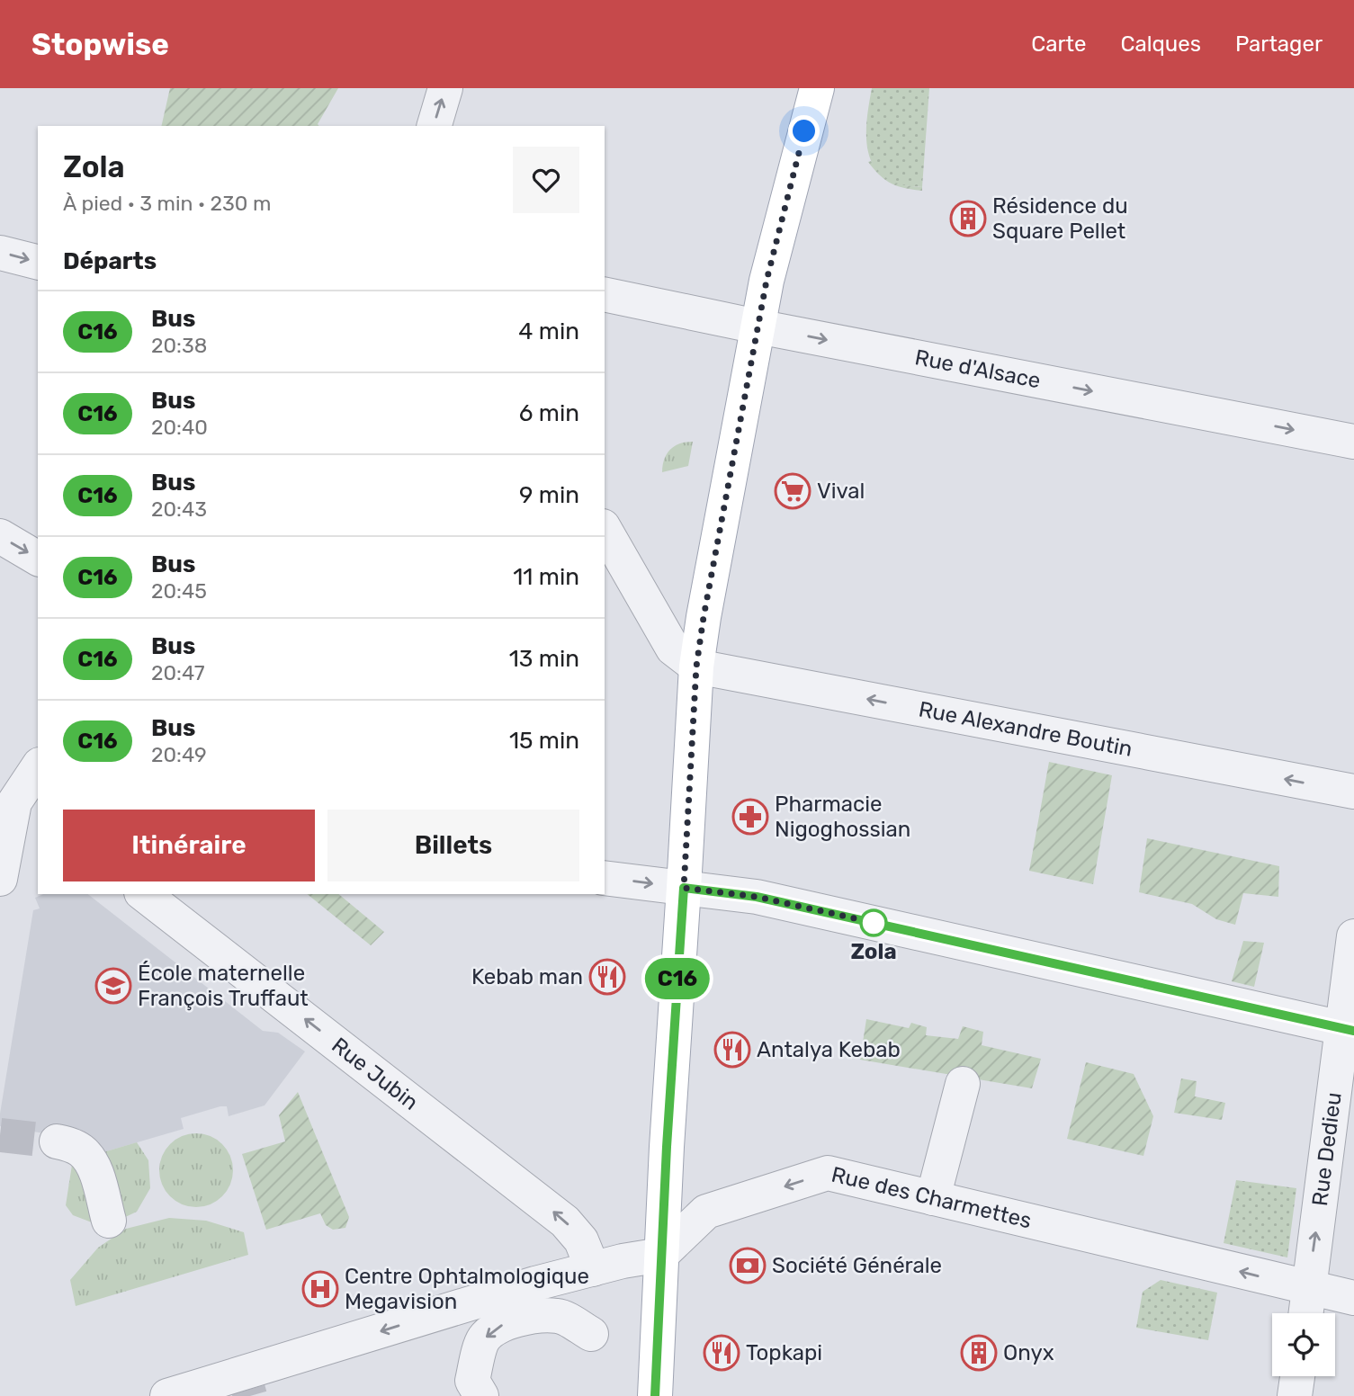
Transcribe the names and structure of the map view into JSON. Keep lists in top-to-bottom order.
{
  "streets": {
    "street": [
      "Rue d'Alsace",
      "Rue Alexandre Boutin",
      "Rue Jubin",
      "Rue Dedieu",
      "Rue des Charmettes"
    ]
  },
  "crossings": [
    ["Rue Dedieu", "Rue des Charmettes"]
  ],
  "one_way": ["Rue d'Alsace", "Rue Jubin", "Rue Dedieu"],
  "places": {
    "building": ["Résidence du Square Pellet", "Onyx"],
    "supermarket": ["Vival"],
    "pharmacy": ["Pharmacie Nigoghossian"],
    "other": ["Zola"],
    "restaurant": ["Kebab man", "Antalya Kebab", "Topkapi"],
    "school or university": ["École maternelle François Truffaut"],
    "bank": ["Société Générale"],
    "hospital": ["Centre Ophtalmologique Megavision"]
  },
  "lines": ["bus line C16"],
  "page": {
    "header": "Stopwise",
    "nav": ["Carte", "Calques", "Partager"],
    "on_map": "C16",
    "heading": [
      ["Zola", "À pied · 3 min · 230 m"],
      "Départs"
    ],
    "list": [
      {
        "mark": "C16",
        "name": "Bus",
        "note": "20:38",
        "value": "4 min"
      },
      {
        "mark": "C16",
        "name": "Bus",
        "note": "20:40",
        "value": "6 min"
      },
      {
        "mark": "C16",
        "name": "Bus",
        "note": "20:43",
        "value": "9 min"
      },
      {
        "mark": "C16",
        "name": "Bus",
        "note": "20:45",
        "value": "11 min"
      },
      {
        "mark": "C16",
        "name": "Bus",
        "note": "20:47",
        "value": "13 min"
      },
      {
        "mark": "C16",
        "name": "Bus",
        "note": "20:49",
        "value": "15 min"
      }
    ],
    "buttons": ["Itinéraire", "Billets"]
  }
}
